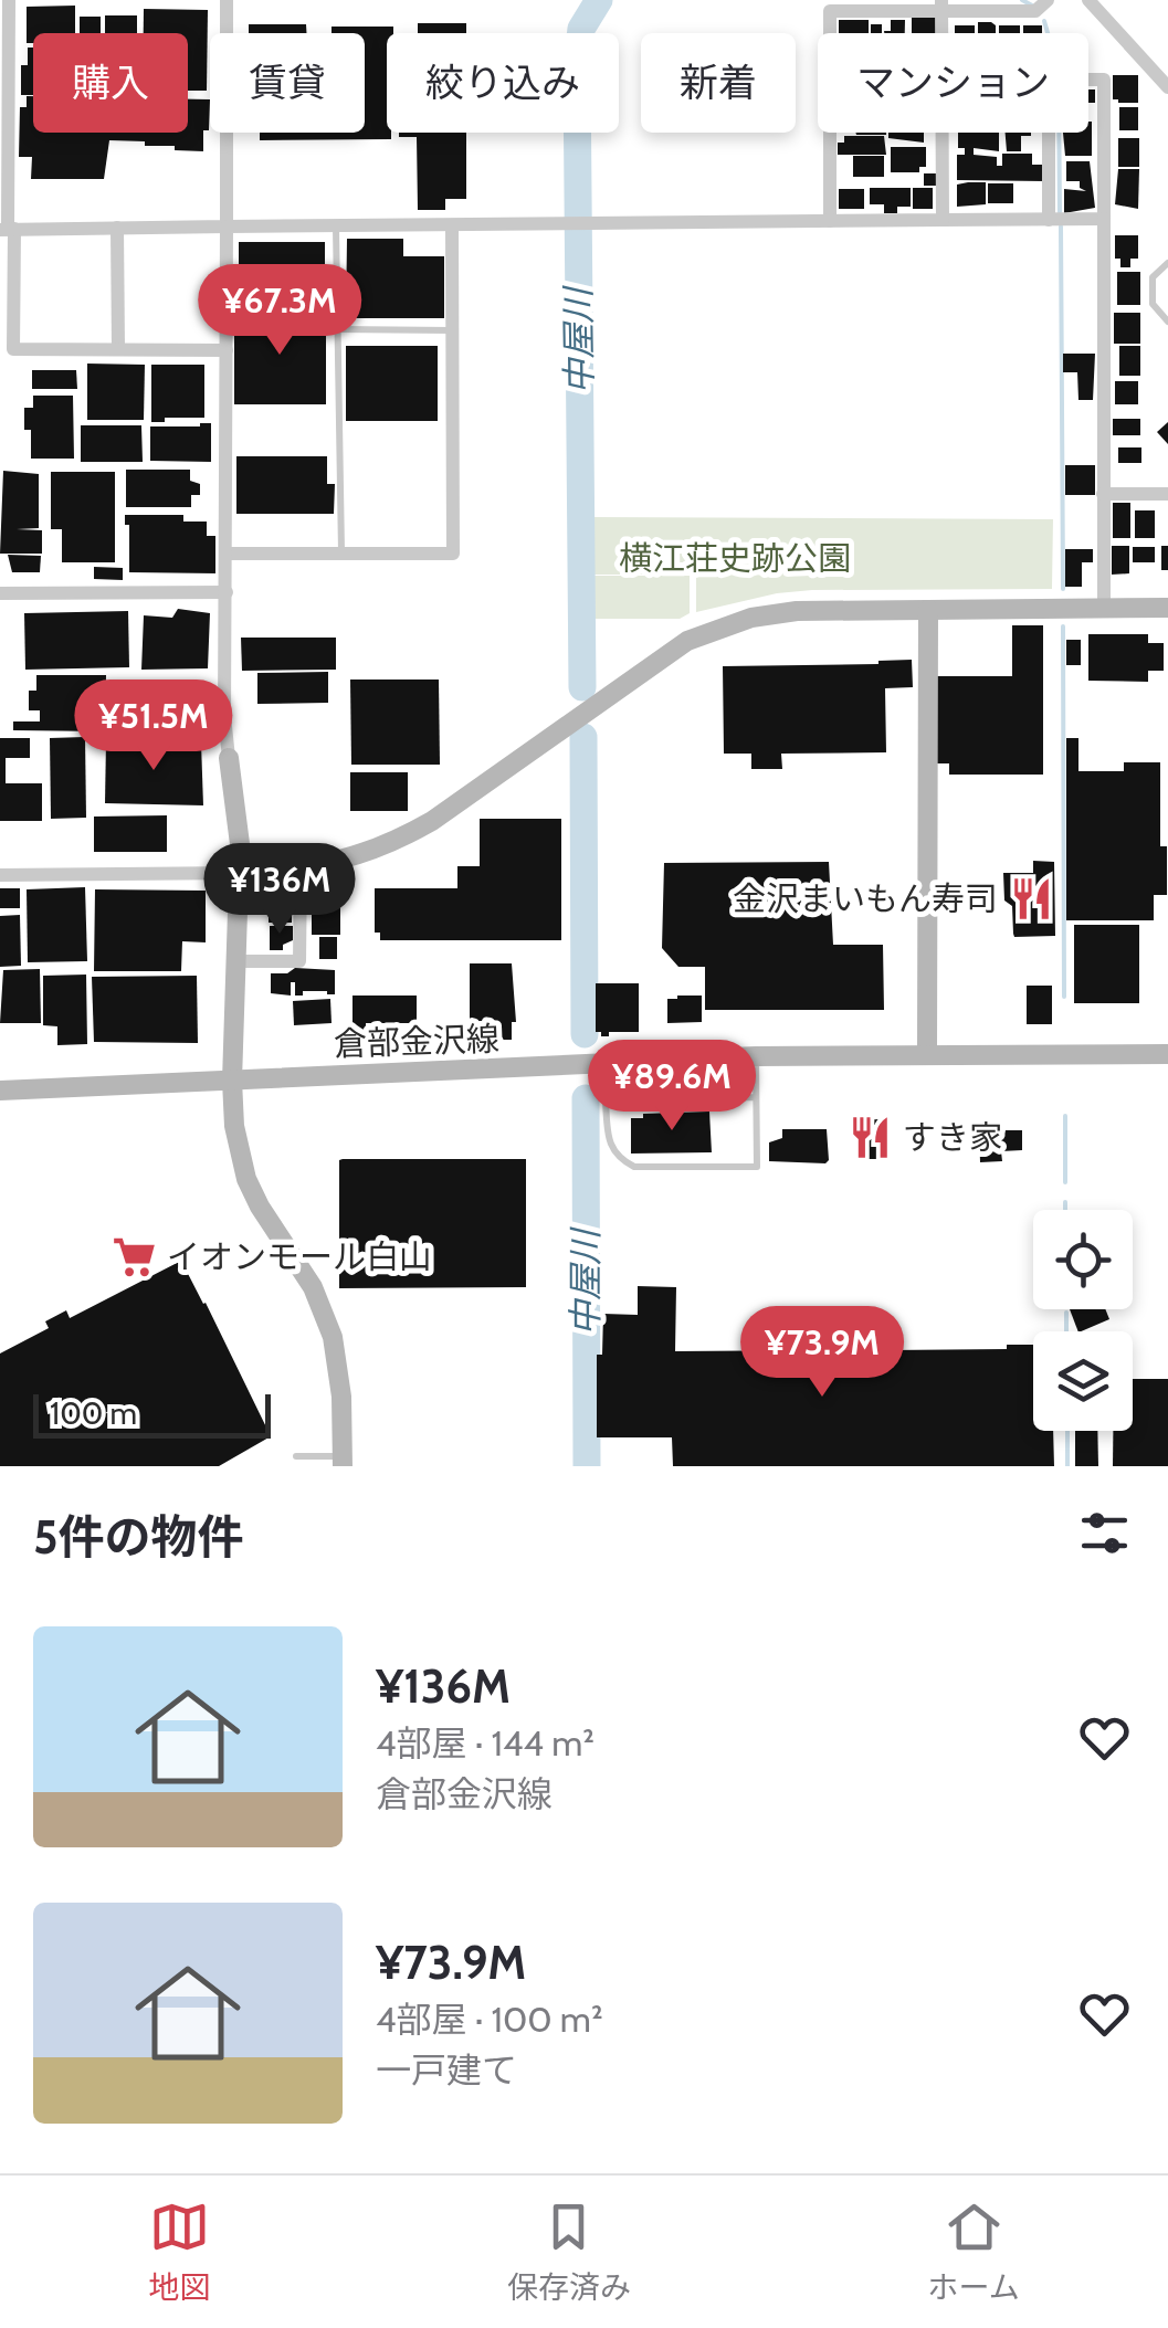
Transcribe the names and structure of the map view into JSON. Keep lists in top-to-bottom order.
{
  "streets": {
    "street": ["倉部金沢線"]
  },
  "water": ["中屋川"],
  "parks": ["横江荘史跡公園"],
  "places": {
    "restaurant": ["金沢まいもん寿司", "すき家"],
    "supermarket": ["イオンモール白山"]
  },
  "scale_bar": "100 m",
  "page": {
    "chip": [
      "購入",
      "賃貸",
      "絞り込み",
      "新着",
      "マンション"
    ],
    "price": [
      "¥67.3M",
      "¥51.5M",
      "¥136M",
      "¥89.6M",
      "¥73.9M"
    ],
    "scale": "100 m",
    "heading": "5件の物件",
    "list": [
      {
        "name": "¥136M",
        "note": "4部屋 · 144 m² · 倉部金沢線"
      },
      {
        "name": "¥73.9M",
        "note": "4部屋 · 100 m² · 一戸建て"
      }
    ],
    "tabs": ["地図", "保存済み", "ホーム"]
  }
}
